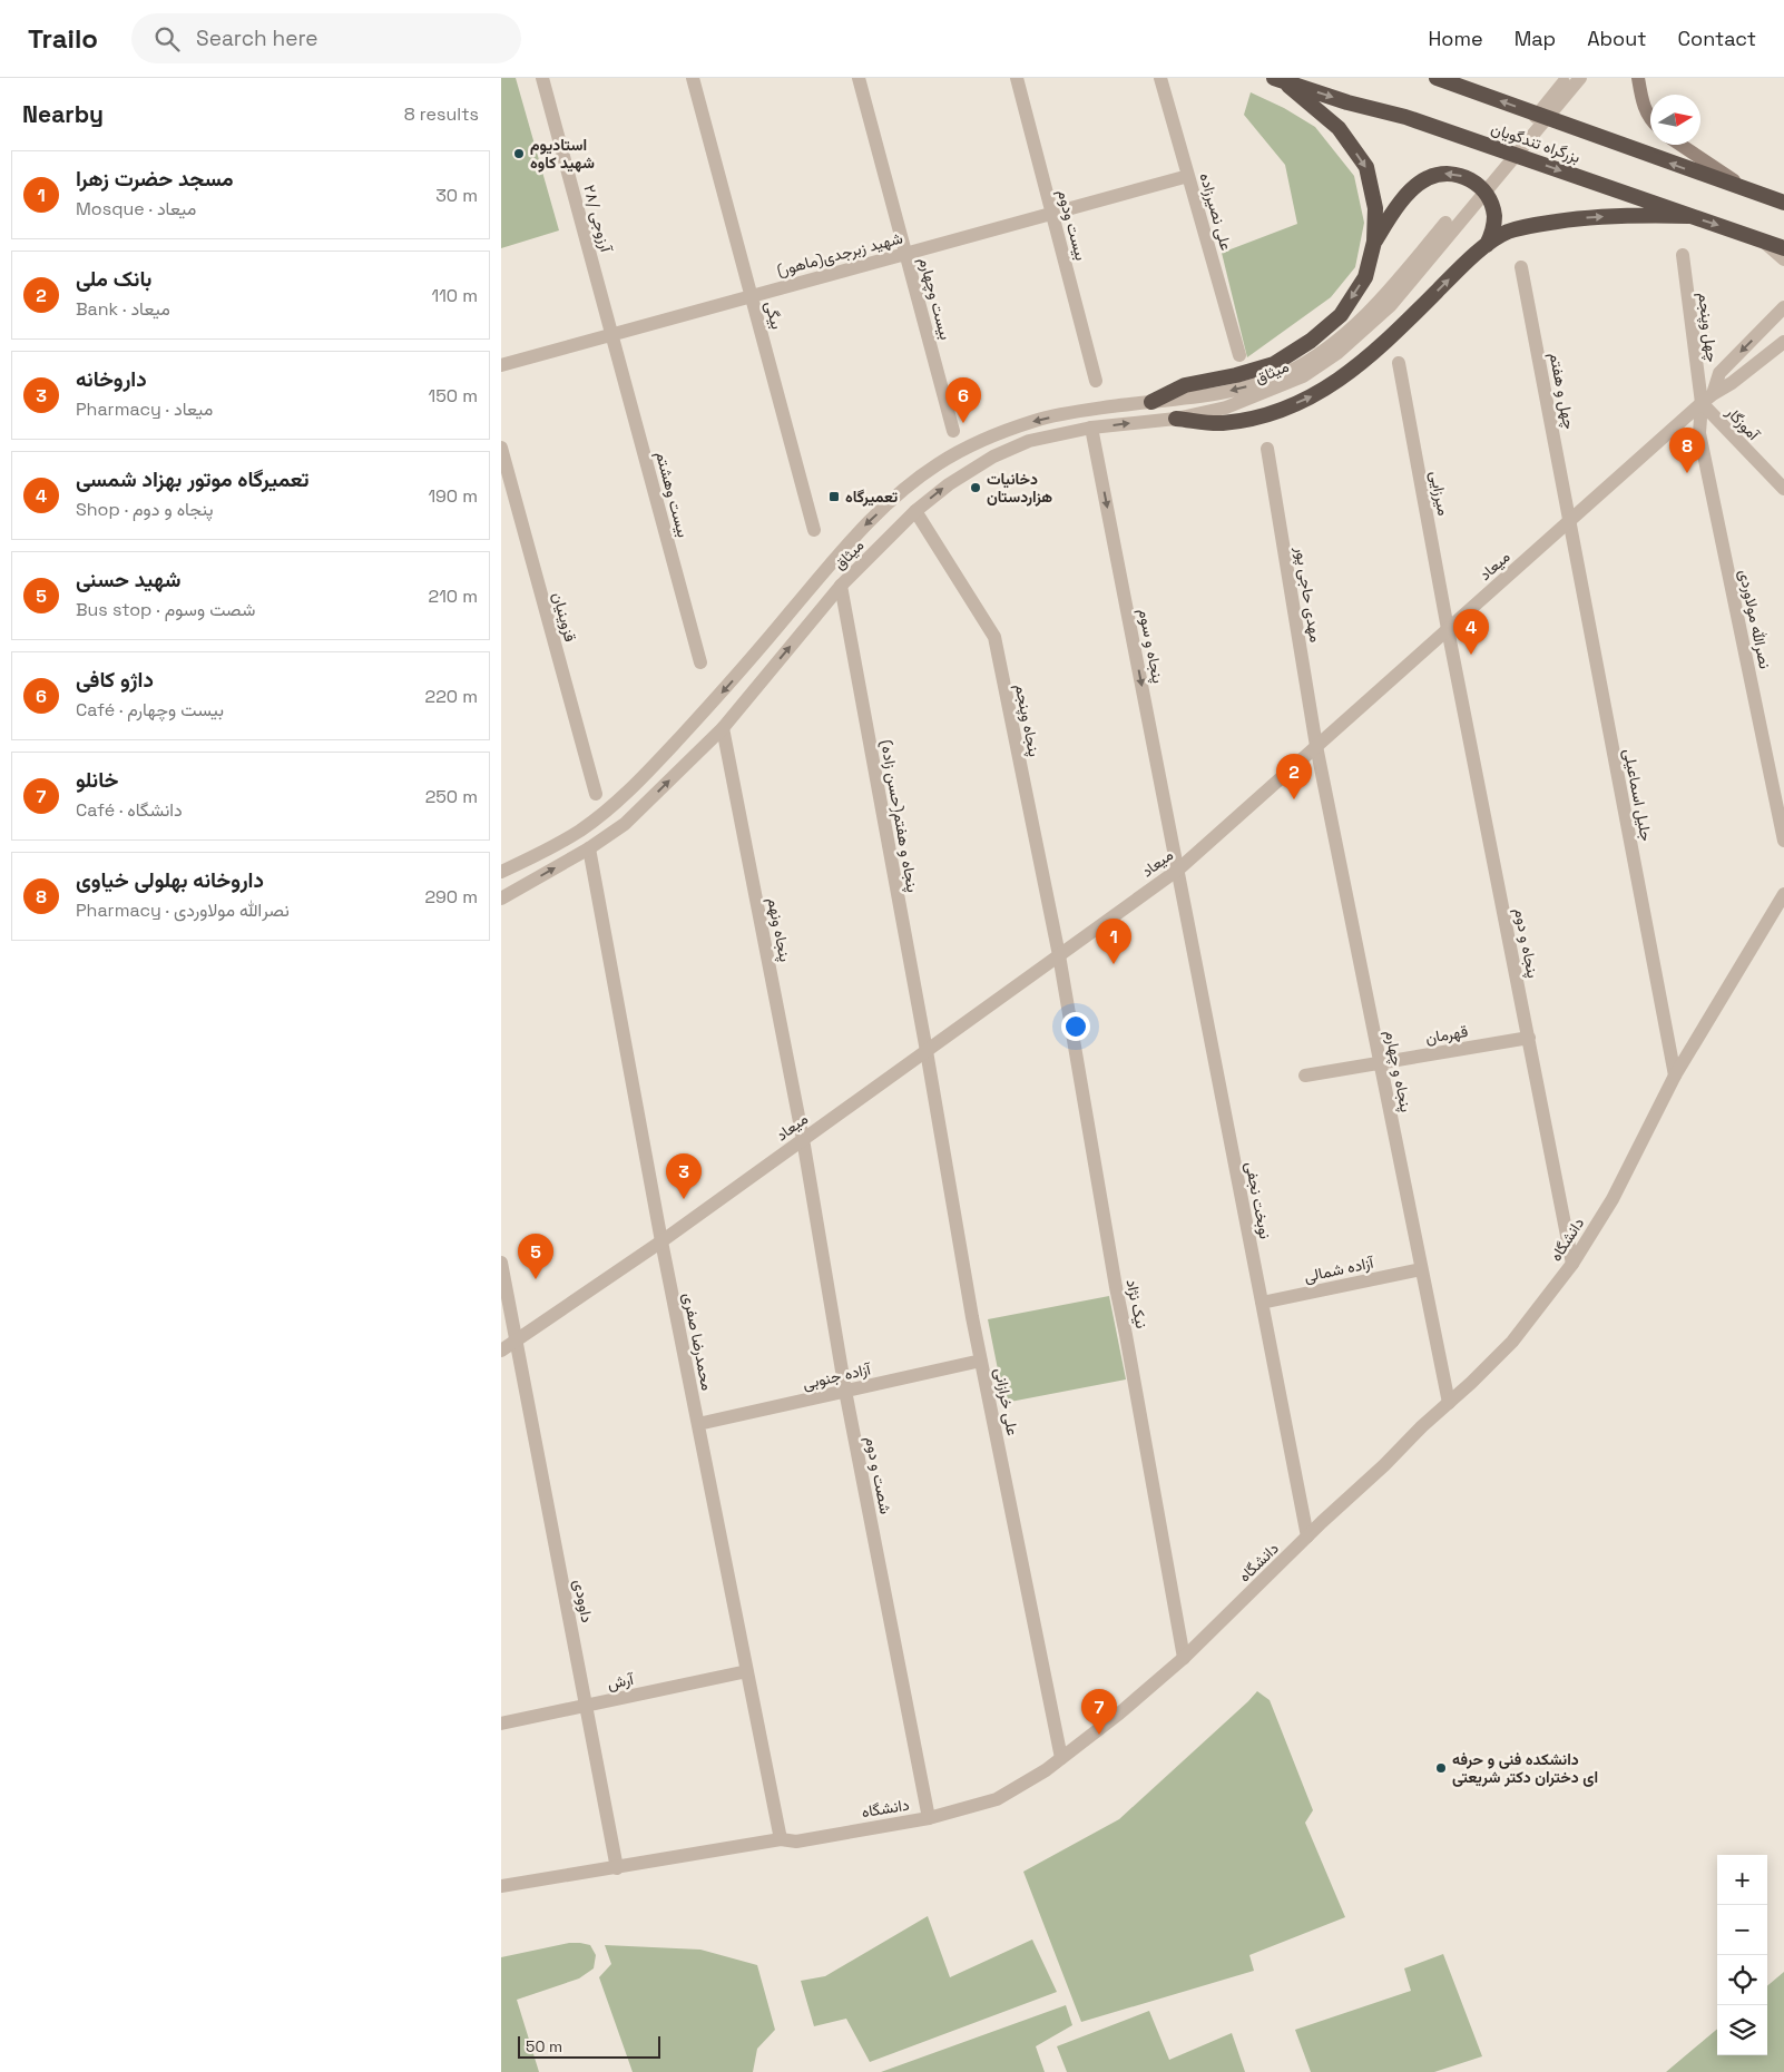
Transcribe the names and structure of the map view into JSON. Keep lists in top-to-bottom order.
{
  "streets": {
    "highway": ["بزرگراه تندگویان"],
    "street": [
      "علی نصیرزاده",
      "آرزوجی /۲۸",
      "بیست ودوم",
      "شهید زبرجدی(ماهور)",
      "بیست وچهارم",
      "بیگی",
      "چهل وپنجم",
      "میثاق",
      "چهل و هفتم",
      "آموزگار",
      "میرزایی",
      "بیست وهشتم",
      "میعاد",
      "مهدی حاجی پور",
      "قزوینیان",
      "نصرالله مولاوردی",
      "پنجاه و سوم",
      "پنجاه وپنجم",
      "جلیل اسماعیلی",
      "(حسن زاده)پنجاه و هفتم",
      "پنجاه ونهم",
      "پنجاه و دوم",
      "قهرمان",
      "پنجاه و چهارم",
      "نوبخت نجفی",
      "دانشگاه",
      "آزاده شمالی",
      "نیک نژاد",
      "محمدرضا صفری",
      "آزاده جنوبی",
      "علی خرازانی",
      "شصت و دوم",
      "داوودی",
      "آرش"
    ]
  },
  "crossings": [
    ["علی نصیرزاده", "شهید زبرجدی(ماهور)"],
    ["آرزوجی /۲۸", "شهید زبرجدی(ماهور)"],
    ["آرزوجی /۲۸", "بیست وهشتم"],
    ["بیست ودوم", "شهید زبرجدی(ماهور)"],
    ["شهید زبرجدی(ماهور)", "بیست وچهارم"],
    ["شهید زبرجدی(ماهور)", "بیگی"],
    ["شهید زبرجدی(ماهور)", "بیست وهشتم"],
    ["چهل وپنجم", "آموزگار"],
    ["چهل وپنجم", "میعاد"],
    ["چهل وپنجم", "نصرالله مولاوردی"],
    ["میثاق", "پنجاه و سوم"],
    ["میثاق", "پنجاه وپنجم"],
    ["میثاق", "(حسن زاده)پنجاه و هفتم"],
    ["میثاق", "پنجاه ونهم"],
    ["میثاق", "محمدرضا صفری"],
    ["چهل و هفتم", "میعاد"],
    ["چهل و هفتم", "جلیل اسماعیلی"],
    ["آموزگار", "میعاد"],
    ["آموزگار", "نصرالله مولاوردی"],
    ["میرزایی", "میعاد"],
    ["میرزایی", "پنجاه و دوم"],
    ["میعاد", "مهدی حاجی پور"],
    ["میعاد", "نصرالله مولاوردی"],
    ["میعاد", "پنجاه و سوم"],
    ["میعاد", "پنجاه وپنجم"],
    ["میعاد", "جلیل اسماعیلی"],
    ["میعاد", "(حسن زاده)پنجاه و هفتم"],
    ["میعاد", "پنجاه ونهم"],
    ["میعاد", "پنجاه و دوم"],
    ["میعاد", "پنجاه و چهارم"],
    ["میعاد", "نوبخت نجفی"],
    ["میعاد", "نیک نژاد"],
    ["میعاد", "محمدرضا صفری"],
    ["میعاد", "علی خرازانی"],
    ["میعاد", "شصت و دوم"],
    ["میعاد", "داوودی"],
    ["مهدی حاجی پور", "پنجاه و چهارم"],
    ["پنجاه و سوم", "نوبخت نجفی"],
    ["پنجاه وپنجم", "نیک نژاد"],
    ["جلیل اسماعیلی", "دانشگاه"],
    ["(حسن زاده)پنجاه و هفتم", "علی خرازانی"],
    ["پنجاه ونهم", "شصت و دوم"],
    ["پنجاه و دوم", "قهرمان"],
    ["پنجاه و دوم", "دانشگاه"],
    ["قهرمان", "پنجاه و چهارم"],
    ["پنجاه و چهارم", "دانشگاه"],
    ["پنجاه و چهارم", "آزاده شمالی"],
    ["نوبخت نجفی", "دانشگاه"],
    ["نوبخت نجفی", "آزاده شمالی"],
    ["دانشگاه", "نیک نژاد"],
    ["دانشگاه", "محمدرضا صفری"],
    ["دانشگاه", "علی خرازانی"],
    ["دانشگاه", "شصت و دوم"],
    ["دانشگاه", "داوودی"],
    ["محمدرضا صفری", "آزاده جنوبی"],
    ["محمدرضا صفری", "آرش"],
    ["آزاده جنوبی", "علی خرازانی"],
    ["آزاده جنوبی", "شصت و دوم"],
    ["داوودی", "آرش"]
  ],
  "one_way": ["پنجاه و سوم"],
  "places": {
    "other": ["استادیوم شهید کاوه", "دخانیات هزاردستان", "دانشکده فنی و حرفه ای دختران دکتر شریعتی"],
    "transit": ["تعمیرگاه"]
  },
  "scale_bar": "50 m",
  "north": "right",
  "page": {
    "header": "Trailo",
    "search": "Search here",
    "nav": [
      "Home",
      "Map",
      "About",
      "Contact"
    ],
    "heading": ["Nearby", "8 results"],
    "list": [
      {
        "mark": "1",
        "name": "مسجد حضرت زهرا",
        "note": "Mosque · میعاد",
        "value": "30 m"
      },
      {
        "mark": "2",
        "name": "بانک ملی",
        "note": "Bank · میعاد",
        "value": "110 m"
      },
      {
        "mark": "3",
        "name": "داروخانه",
        "note": "Pharmacy · میعاد",
        "value": "150 m"
      },
      {
        "mark": "4",
        "name": "تعمیرگاه موتور بهزاد شمسی",
        "note": "Shop · پنجاه و دوم",
        "value": "190 m"
      },
      {
        "mark": "5",
        "name": "شهید حسنی",
        "note": "Bus stop · شصت وسوم",
        "value": "210 m"
      },
      {
        "mark": "6",
        "name": "داژو کافی",
        "note": "Café · بیست وچهارم",
        "value": "220 m"
      },
      {
        "mark": "7",
        "name": "خانلو",
        "note": "Café · دانشگاه",
        "value": "250 m"
      },
      {
        "mark": "8",
        "name": "داروخانه بهلولی خیاوی",
        "note": "Pharmacy · نصرالله مولاوردی",
        "value": "290 m"
      }
    ],
    "pins": [
      "6",
      "8",
      "4",
      "2",
      "1",
      "3",
      "5",
      "7"
    ],
    "map_buttons": ["+", "−"],
    "scale": "50 m"
  }
}
